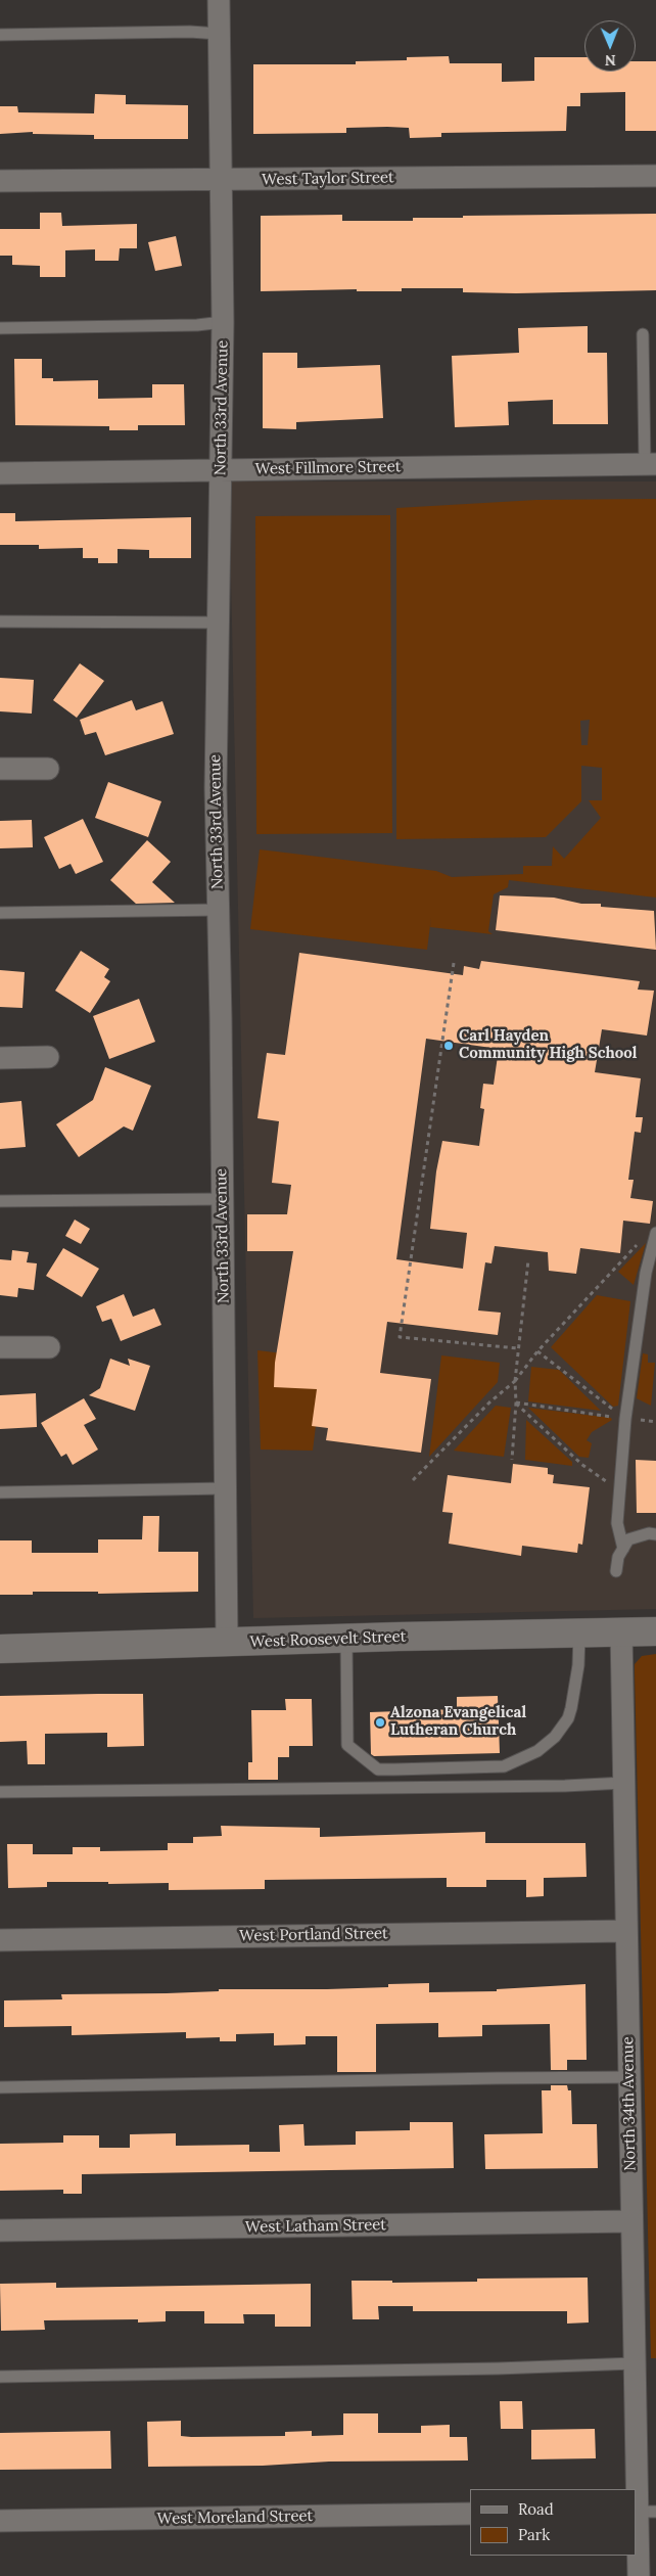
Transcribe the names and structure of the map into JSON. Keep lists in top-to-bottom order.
{
  "streets": {
    "street": [
      "West Taylor Street",
      "North 33rd Avenue",
      "West Fillmore Street",
      "West Roosevelt Street",
      "West Portland Street",
      "North 34th Avenue",
      "West Latham Street",
      "West Moreland Street"
    ]
  },
  "crossings": [
    ["West Taylor Street", "North 33rd Avenue"],
    ["North 33rd Avenue", "West Fillmore Street"],
    ["North 33rd Avenue", "West Roosevelt Street"],
    ["West Roosevelt Street", "North 34th Avenue"],
    ["West Portland Street", "North 34th Avenue"],
    ["North 34th Avenue", "West Latham Street"]
  ],
  "places": ["Carl Hayden Community High School", "Alzona Evangelical Lutheran Church"],
  "legend": ["Road", "Park"],
  "north": "bottom"
}
